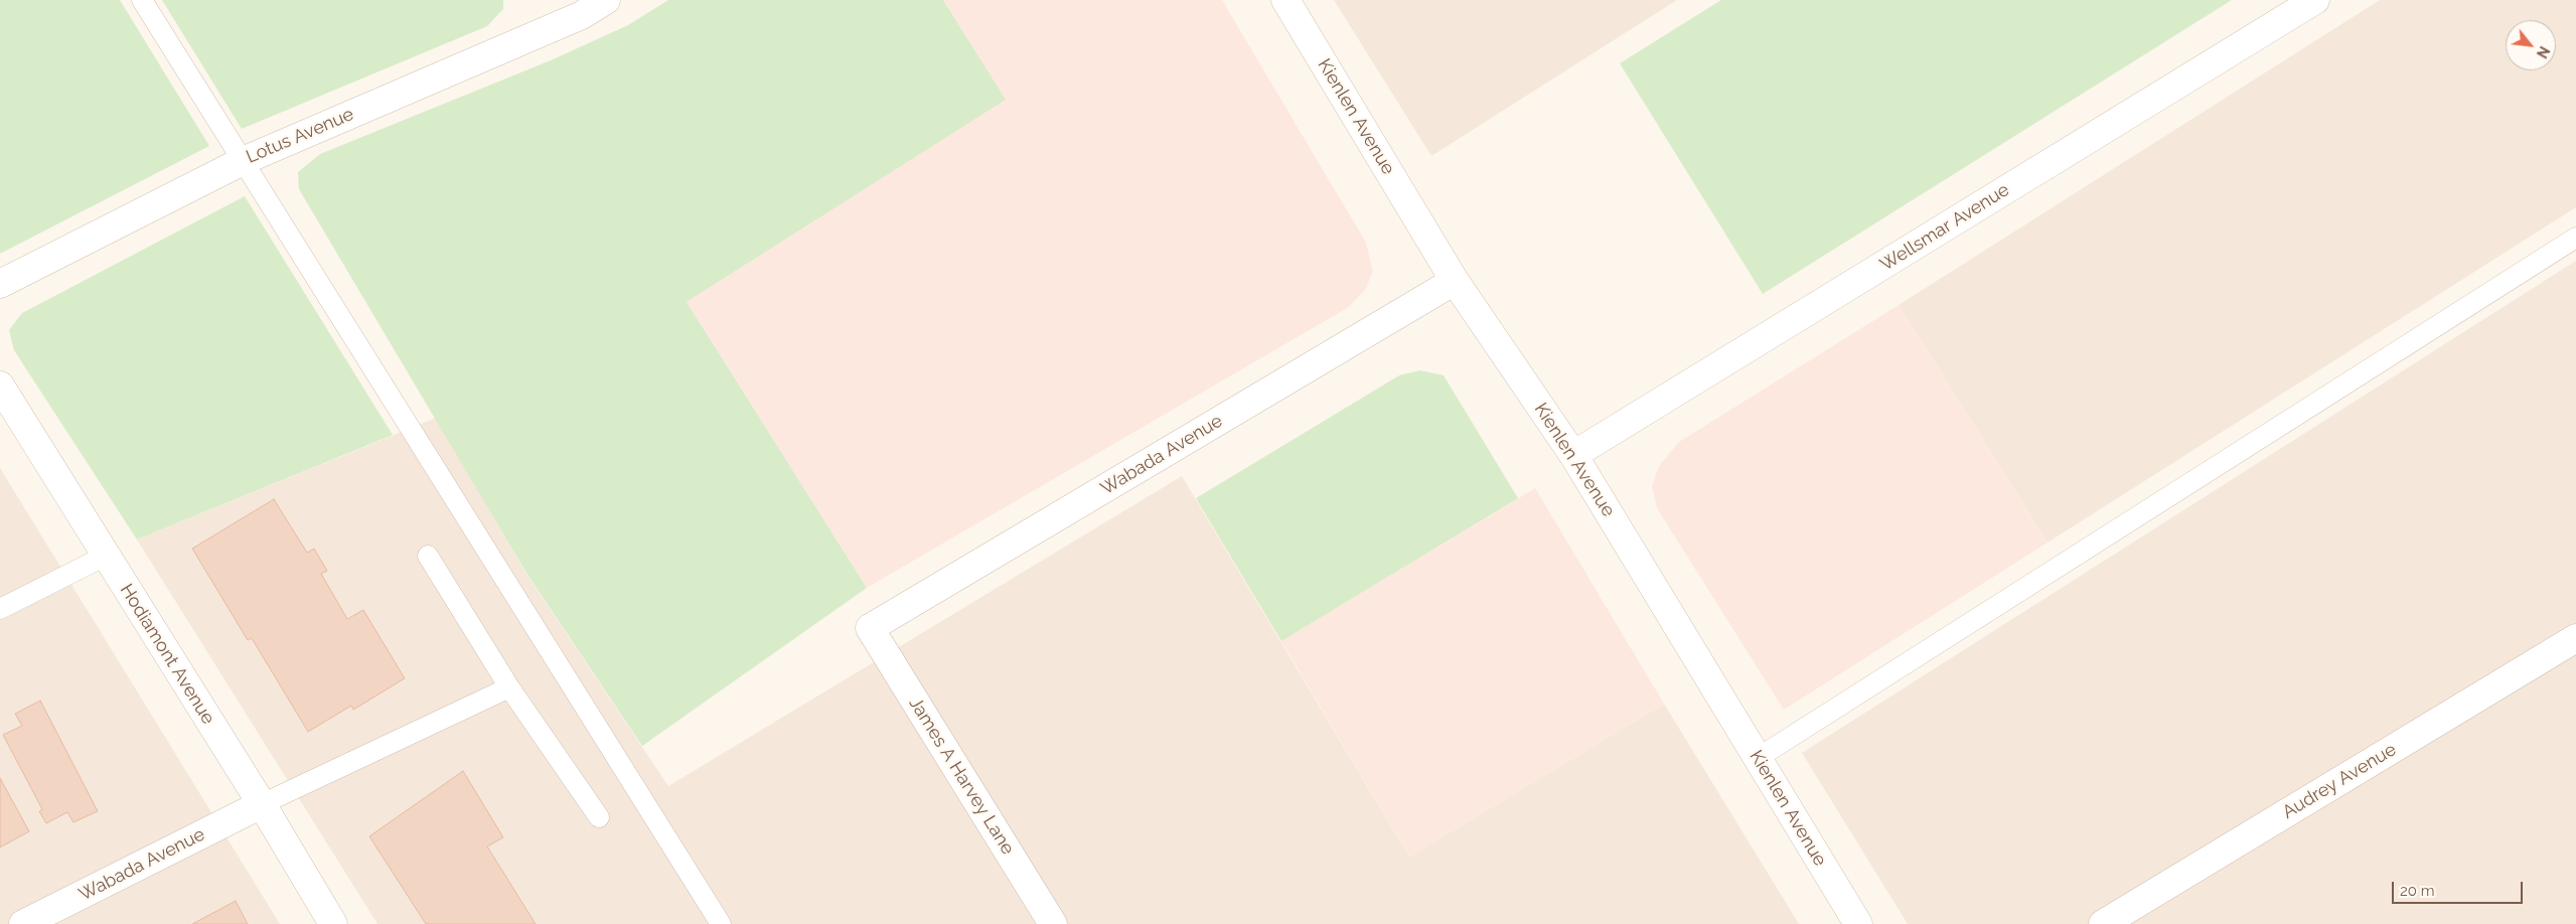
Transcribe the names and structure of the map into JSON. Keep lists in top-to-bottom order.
{
  "streets": {
    "street": [
      "Kienlen Avenue",
      "Lotus Avenue",
      "Wellsmar Avenue",
      "Wabada Avenue",
      "Hodiamont Avenue",
      "James A Harvey Lane",
      "Audrey Avenue"
    ]
  },
  "crossings": [
    ["Kienlen Avenue", "Wellsmar Avenue"],
    ["Kienlen Avenue", "Wabada Avenue"],
    ["Wabada Avenue", "Hodiamont Avenue"],
    ["Wabada Avenue", "James A Harvey Lane"]
  ],
  "scale_bar": "20 m",
  "north": "bottom right"
}
